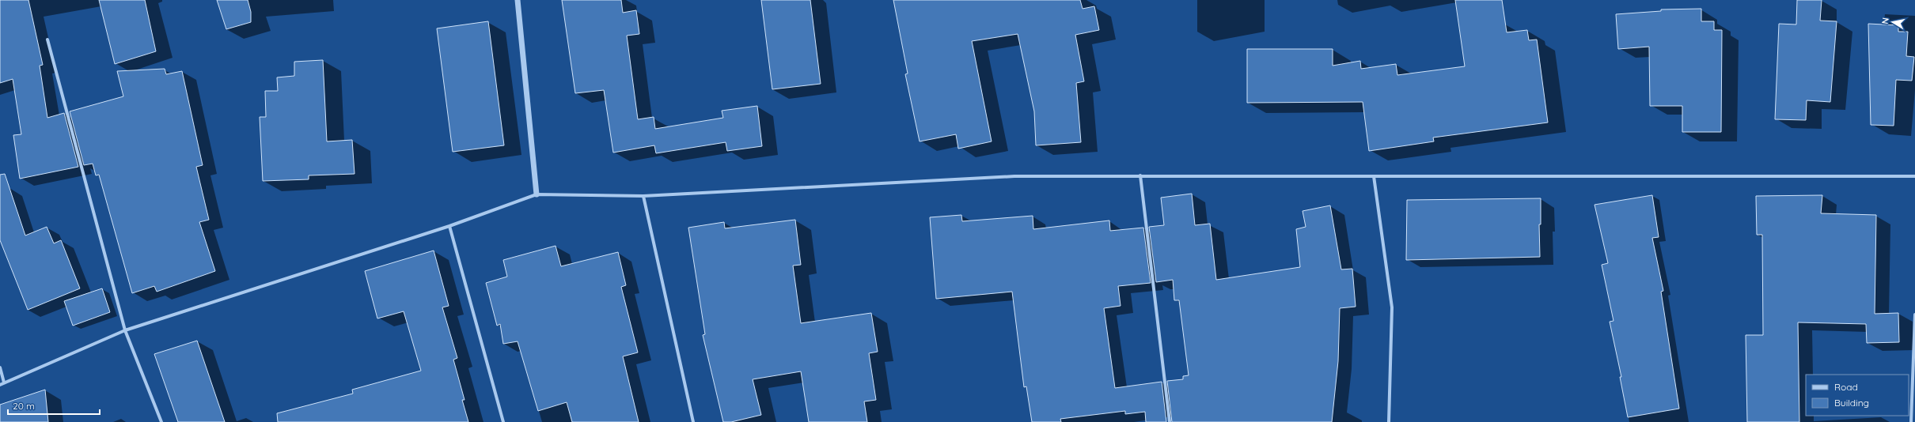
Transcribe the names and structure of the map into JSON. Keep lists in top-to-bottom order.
{
  "legend": ["Road", "Building"],
  "scale_bar": "20 m",
  "north": "left"
}
